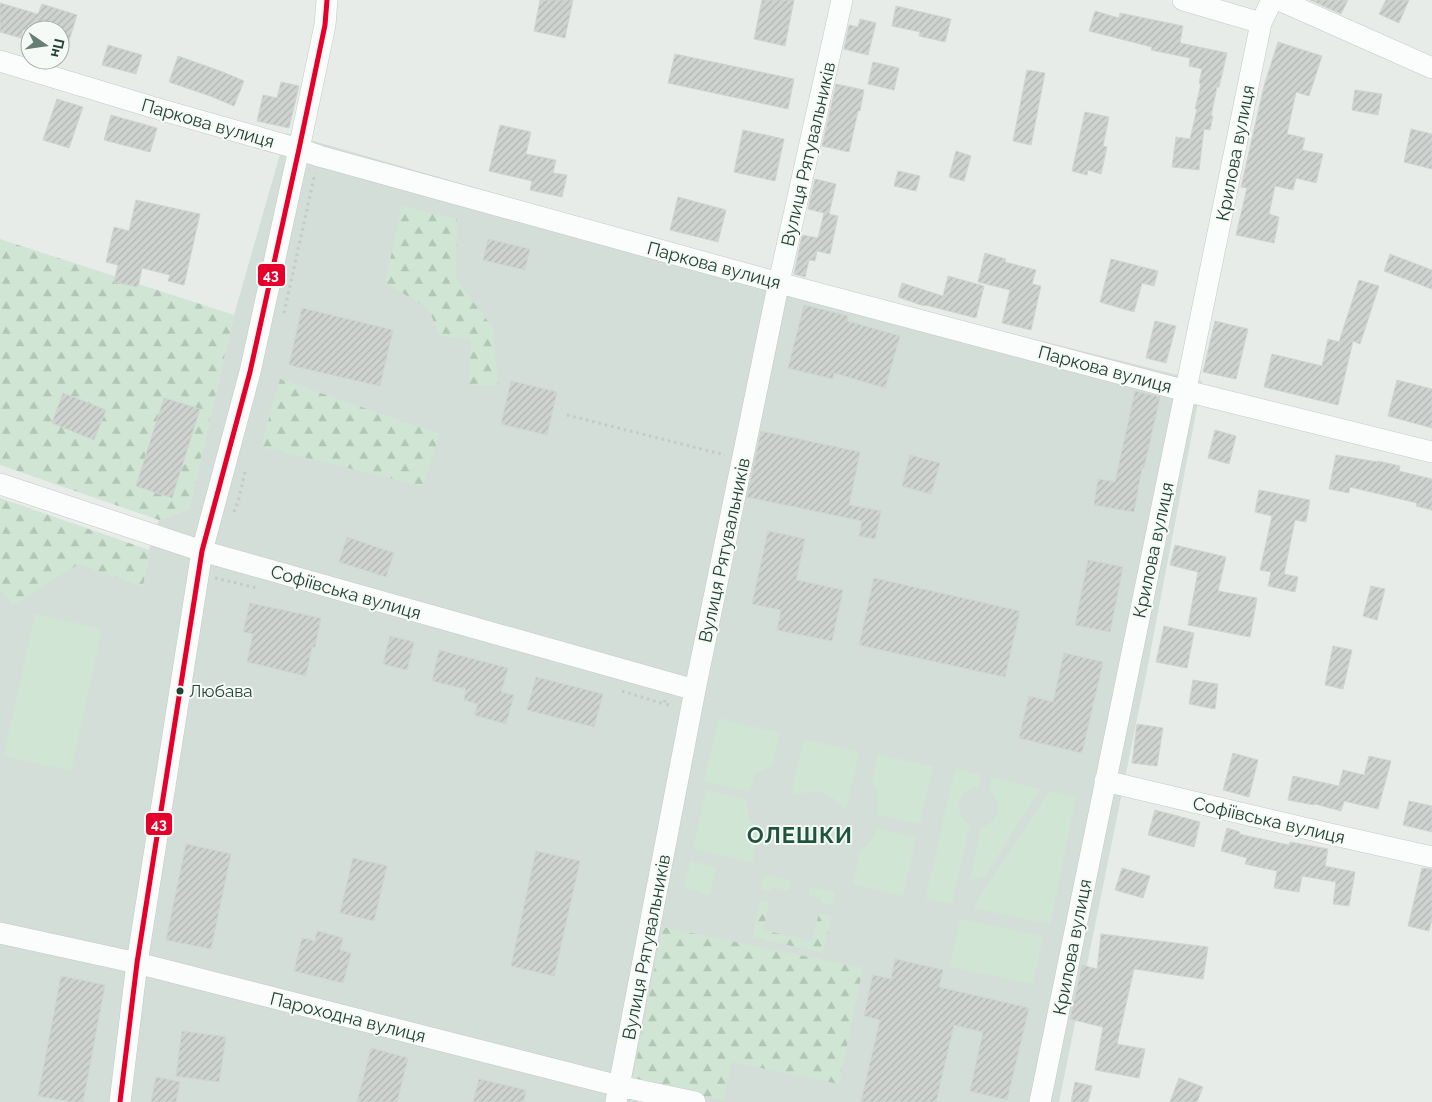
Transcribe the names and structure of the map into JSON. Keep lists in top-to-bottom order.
{
  "streets": {
    "street": [
      "Паркова вулиця",
      "Крилова вулиця",
      "Вулиця Рятувальників",
      "Софіївська вулиця",
      "Пароходна вулиця"
    ]
  },
  "crossings": [
    ["Паркова вулиця", "Крилова вулиця"],
    ["Паркова вулиця", "Вулиця Рятувальників"],
    ["Крилова вулиця", "Софіївська вулиця"],
    ["Вулиця Рятувальників", "Софіївська вулиця"],
    ["Вулиця Рятувальників", "Пароходна вулиця"]
  ],
  "districts": ["ОЛЕШКИ"],
  "places": ["Любава"],
  "lines": ["transit line 43"],
  "north": "right"
}
